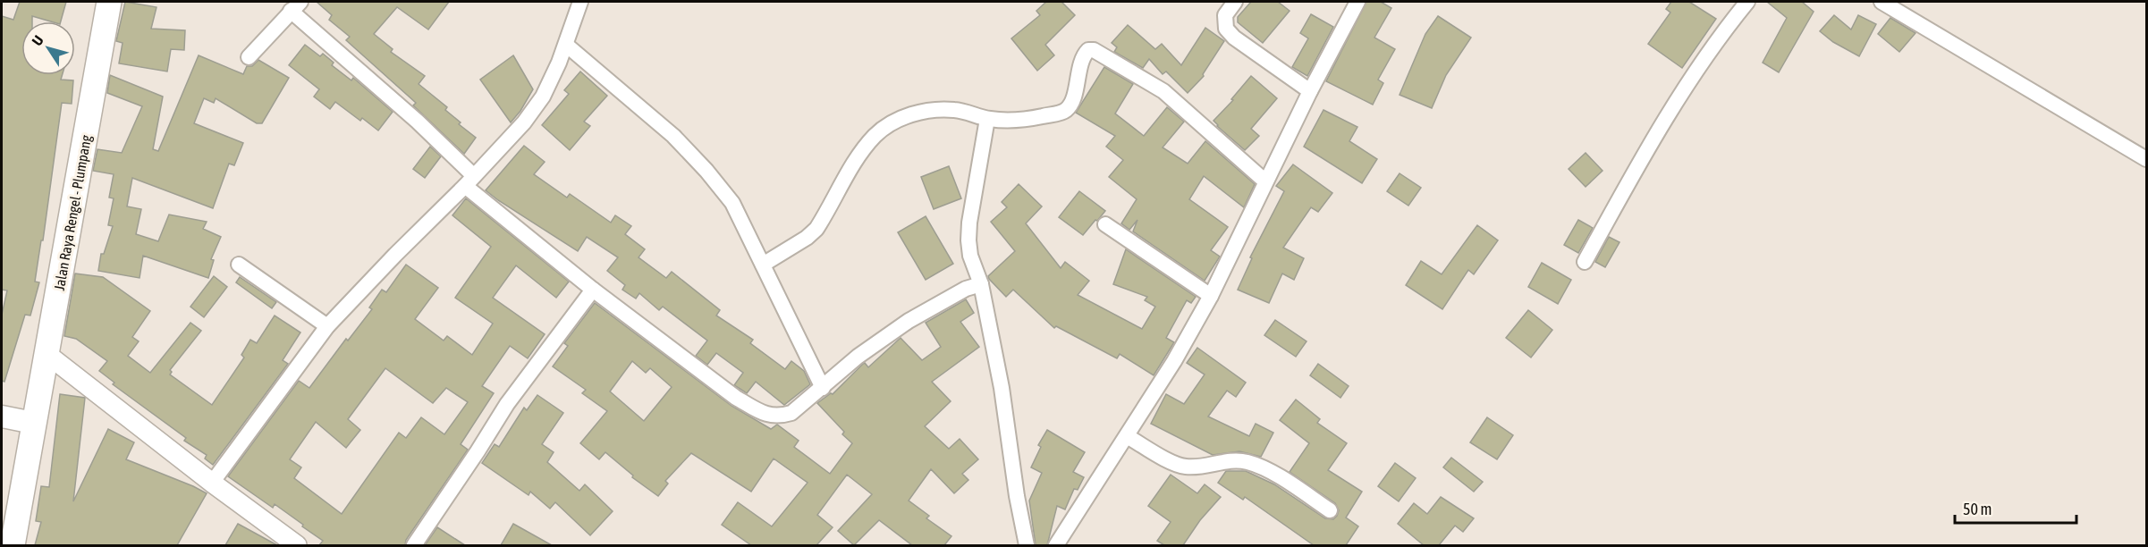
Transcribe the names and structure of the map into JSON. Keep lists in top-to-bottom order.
{
  "streets": {
    "main road": ["Jalan Raya Rengel - Plumpang"]
  },
  "scale_bar": "50 m",
  "north": "top left"
}
